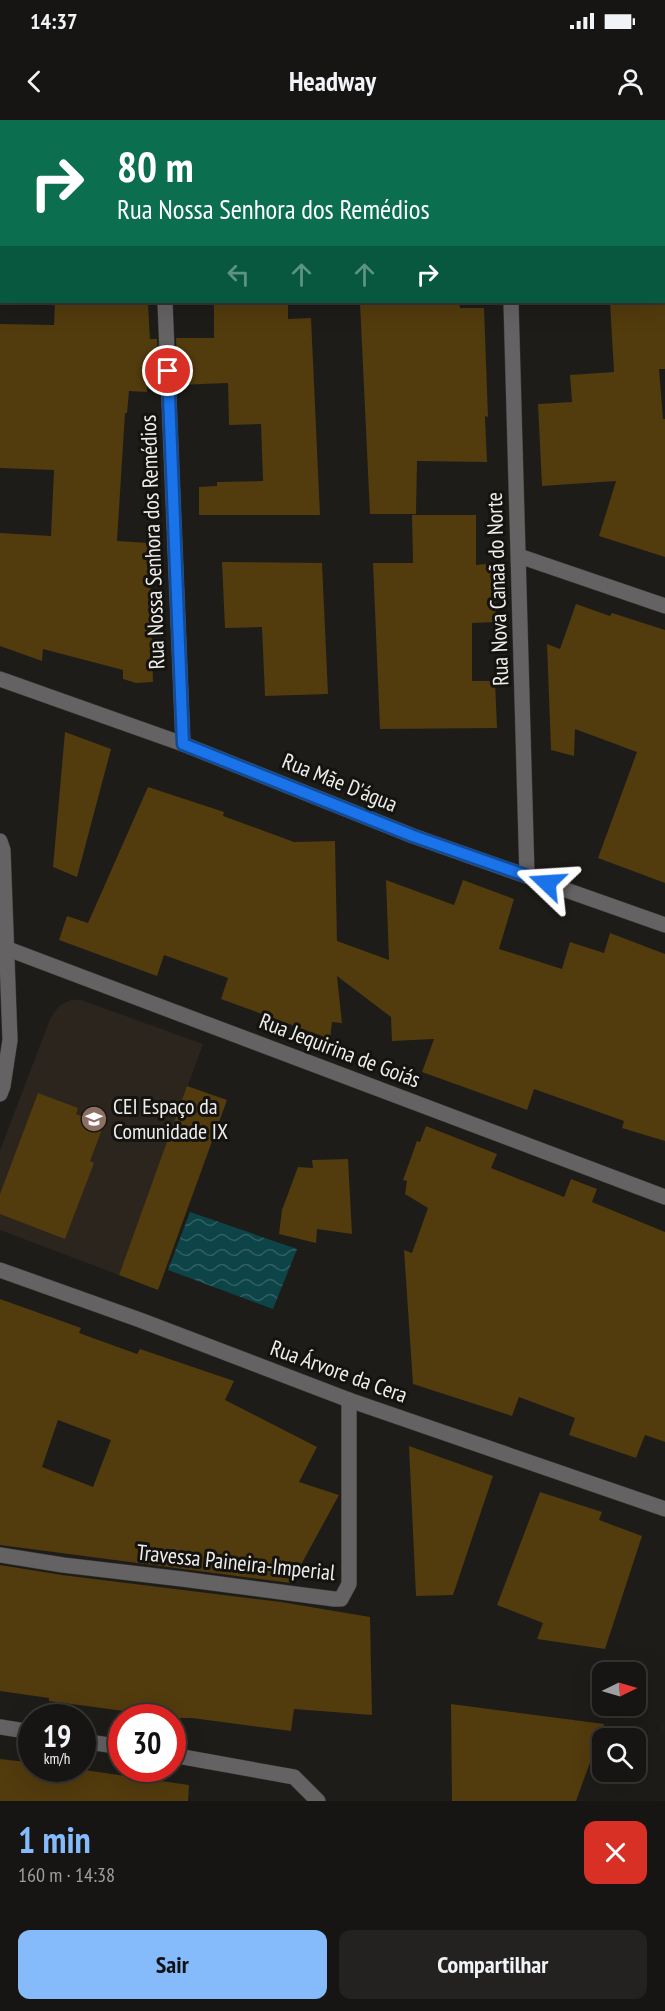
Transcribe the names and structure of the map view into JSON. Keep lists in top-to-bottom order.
{
  "streets": {
    "street": [
      "Rua Nossa Senhora dos Remédios",
      "Rua Nova Canaã do Norte",
      "Rua Mãe D'água",
      "Rua Jequirina de Goiás",
      "Rua Árvore da Cera",
      "Travessa Paineira-Imperial"
    ]
  },
  "crossings": [
    ["Rua Nossa Senhora dos Remédios", "Rua Mãe D'água"],
    ["Rua Nova Canaã do Norte", "Rua Mãe D'água"],
    ["Rua Árvore da Cera", "Travessa Paineira-Imperial"]
  ],
  "places": {
    "school or university": ["CEI Espaço da Comunidade IX"]
  },
  "north": "right",
  "page": {
    "status": "14:37",
    "header": "Headway",
    "turn": ["80 m", "Rua Nossa Senhora dos Remédios"],
    "speed": "19 km/h",
    "limit": "30",
    "heading": ["1 min", "160 m · 14:38"],
    "buttons": ["Sair", "Compartilhar"]
  }
}
